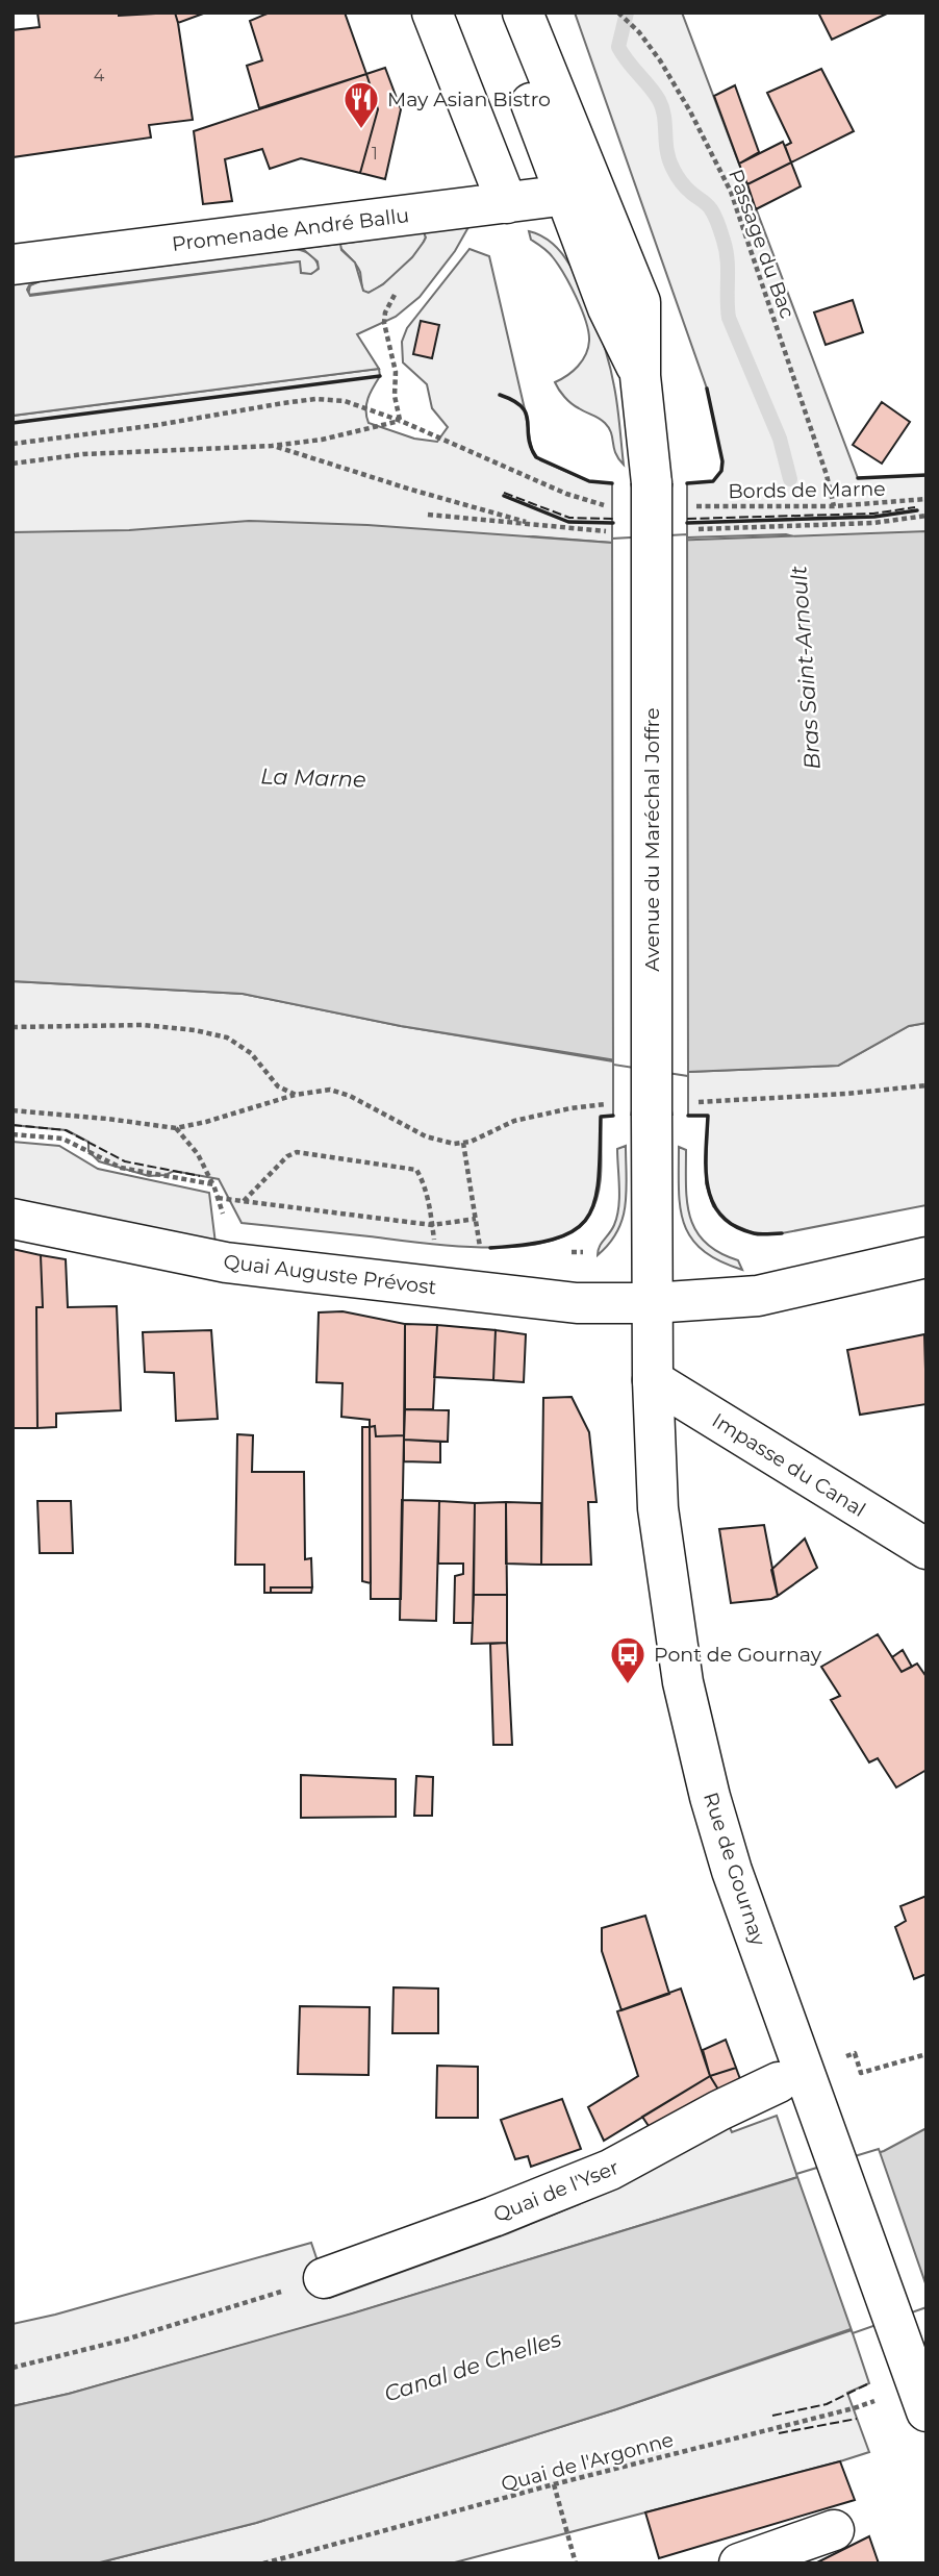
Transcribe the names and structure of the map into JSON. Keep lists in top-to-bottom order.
{
  "streets": {
    "main road": [
      "Promenade André Ballu",
      "Avenue du Maréchal Joffre",
      "Quai Auguste Prévost",
      "Impasse du Canal",
      "Rue de Gournay",
      "Quai de l'Yser"
    ],
    "path": ["Passage du Bac", "Bords de Marne", "Quai de l'Argonne"]
  },
  "crossings": [
    ["Promenade André Ballu", "Avenue du Maréchal Joffre"],
    ["Passage du Bac", "Bords de Marne"],
    ["Avenue du Maréchal Joffre", "Quai Auguste Prévost"],
    ["Avenue du Maréchal Joffre", "Rue de Gournay"],
    ["Quai Auguste Prévost", "Rue de Gournay"],
    ["Impasse du Canal", "Rue de Gournay"],
    ["Rue de Gournay", "Quai de l'Argonne"]
  ],
  "water": ["Bras Saint-Arnoult", "La Marne", "Canal de Chelles"],
  "places": {
    "restaurant": ["May Asian Bistro"],
    "bus stop": ["Pont de Gournay"]
  },
  "house_numbers": ["4", "1"]
}
